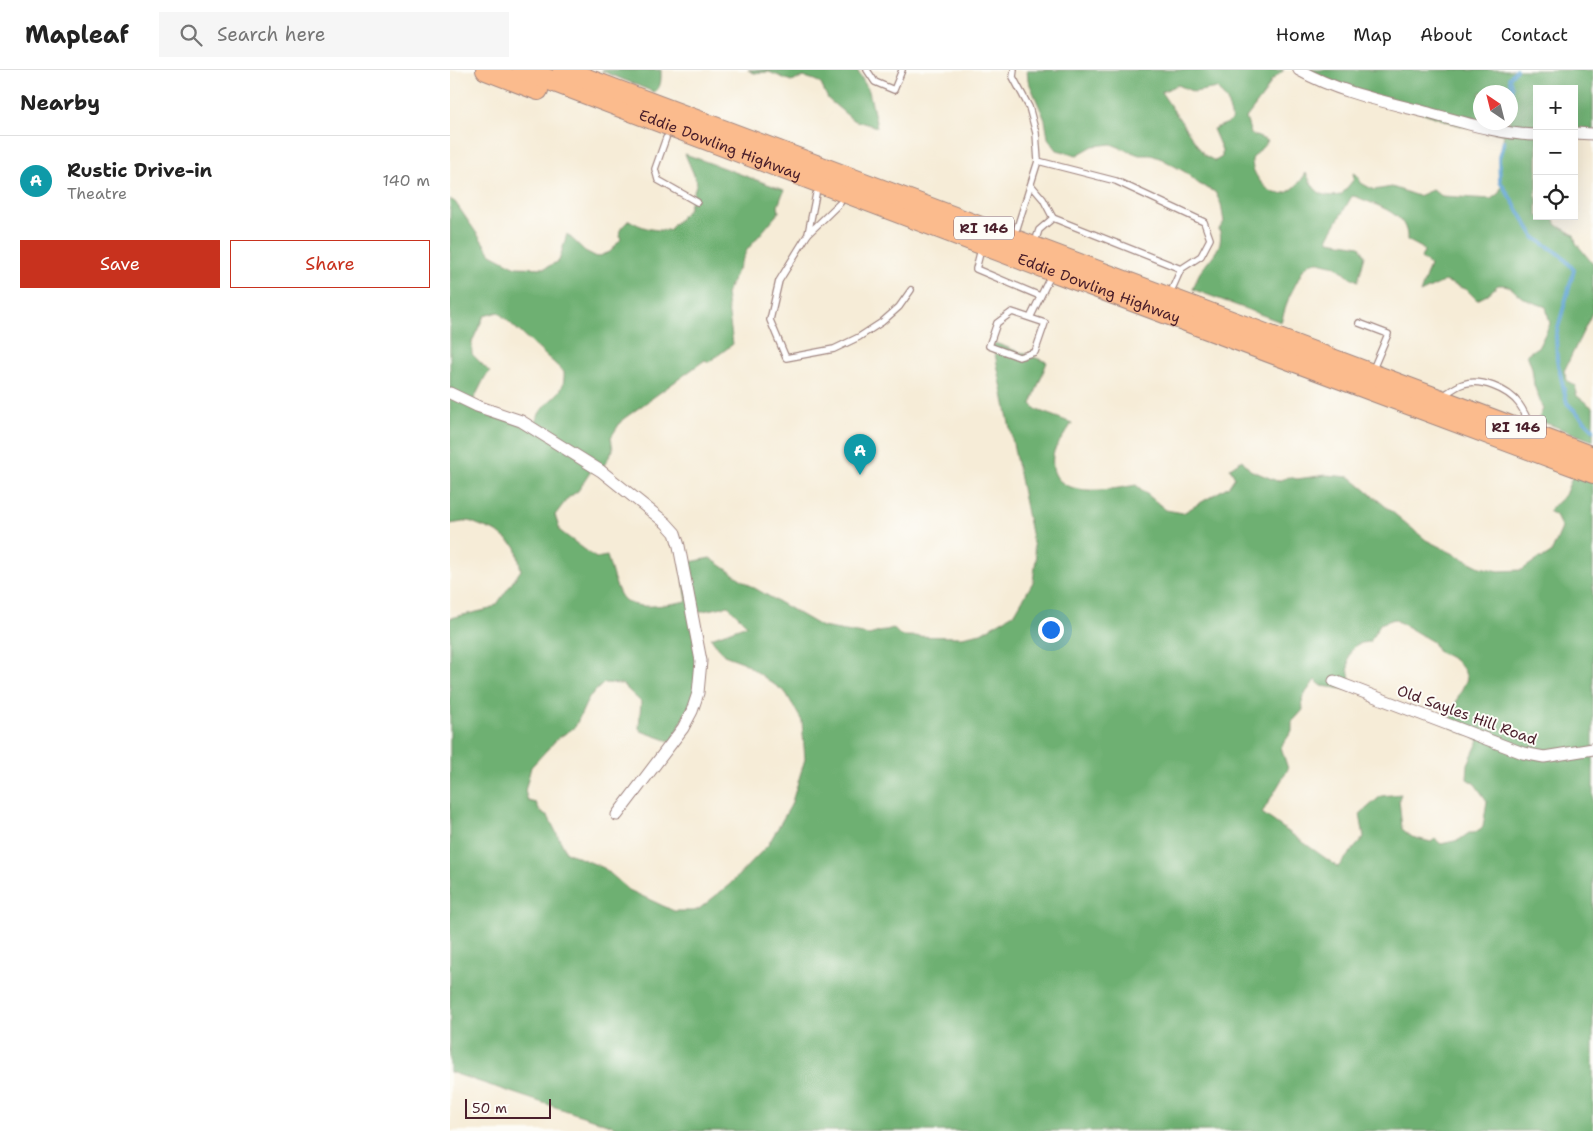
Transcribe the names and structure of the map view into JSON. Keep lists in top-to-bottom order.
{
  "streets": {
    "highway": ["Eddie Dowling Highway", "RI 146"],
    "street": ["Old Sayles Hill Road"]
  },
  "scale_bar": "50 m",
  "north": "top left",
  "page": {
    "header": "Mapleaf",
    "search": "Search here",
    "nav": [
      "Home",
      "Map",
      "About",
      "Contact"
    ],
    "heading": "Nearby",
    "map_buttons": ["+", "−"],
    "list": [
      {
        "mark": "A",
        "name": "Rustic Drive-in",
        "note": "Theatre",
        "value": "140 m"
      }
    ],
    "buttons": ["Save", "Share"],
    "pins": "A",
    "scale": "50 m"
  }
}
